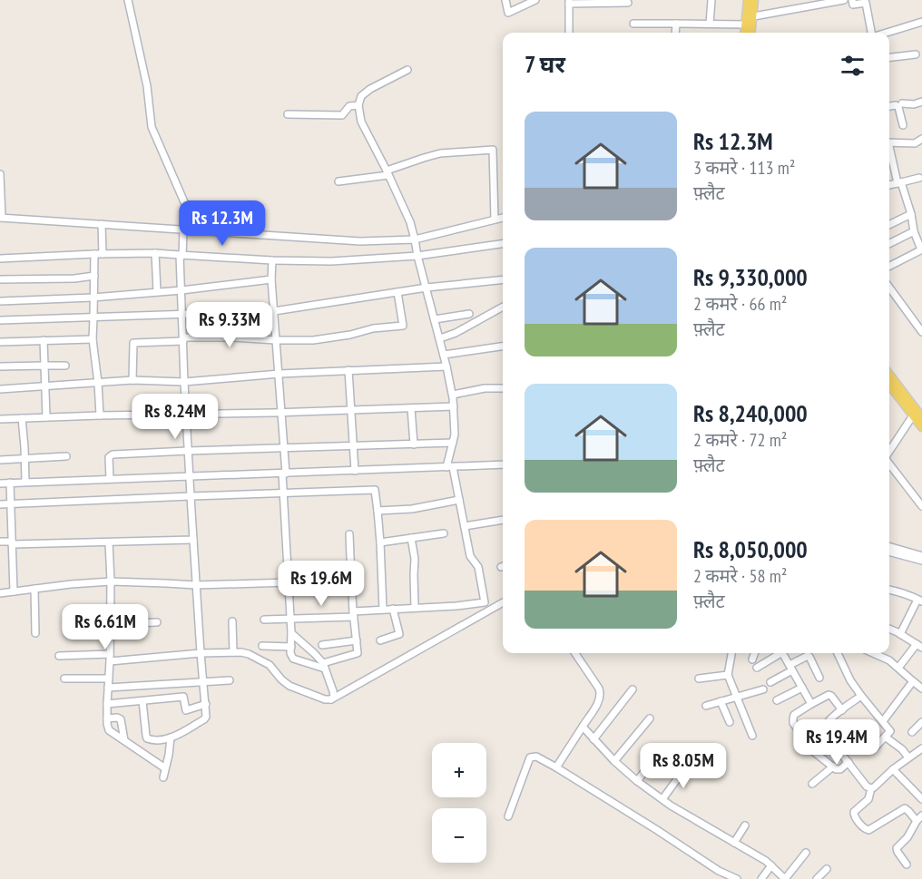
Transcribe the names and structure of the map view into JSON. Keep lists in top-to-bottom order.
{
  "page": {
    "heading": "7 घर",
    "list": [
      {
        "name": "Rs 12.3M",
        "note": "3 कमरे · 113 m² · फ़्लैट"
      },
      {
        "name": "Rs 9,330,000",
        "note": "2 कमरे · 66 m² · फ़्लैट"
      },
      {
        "name": "Rs 8,240,000",
        "note": "2 कमरे · 72 m² · फ़्लैट"
      },
      {
        "name": "Rs 8,050,000",
        "note": "2 कमरे · 58 m² · फ़्लैट"
      }
    ],
    "price": [
      "Rs 12.3M",
      "Rs 9.33M",
      "Rs 8.24M",
      "Rs 19.6M",
      "Rs 6.61M",
      "Rs 19.4M",
      "Rs 8.05M"
    ],
    "map_buttons": ["+", "−"]
  }
}
